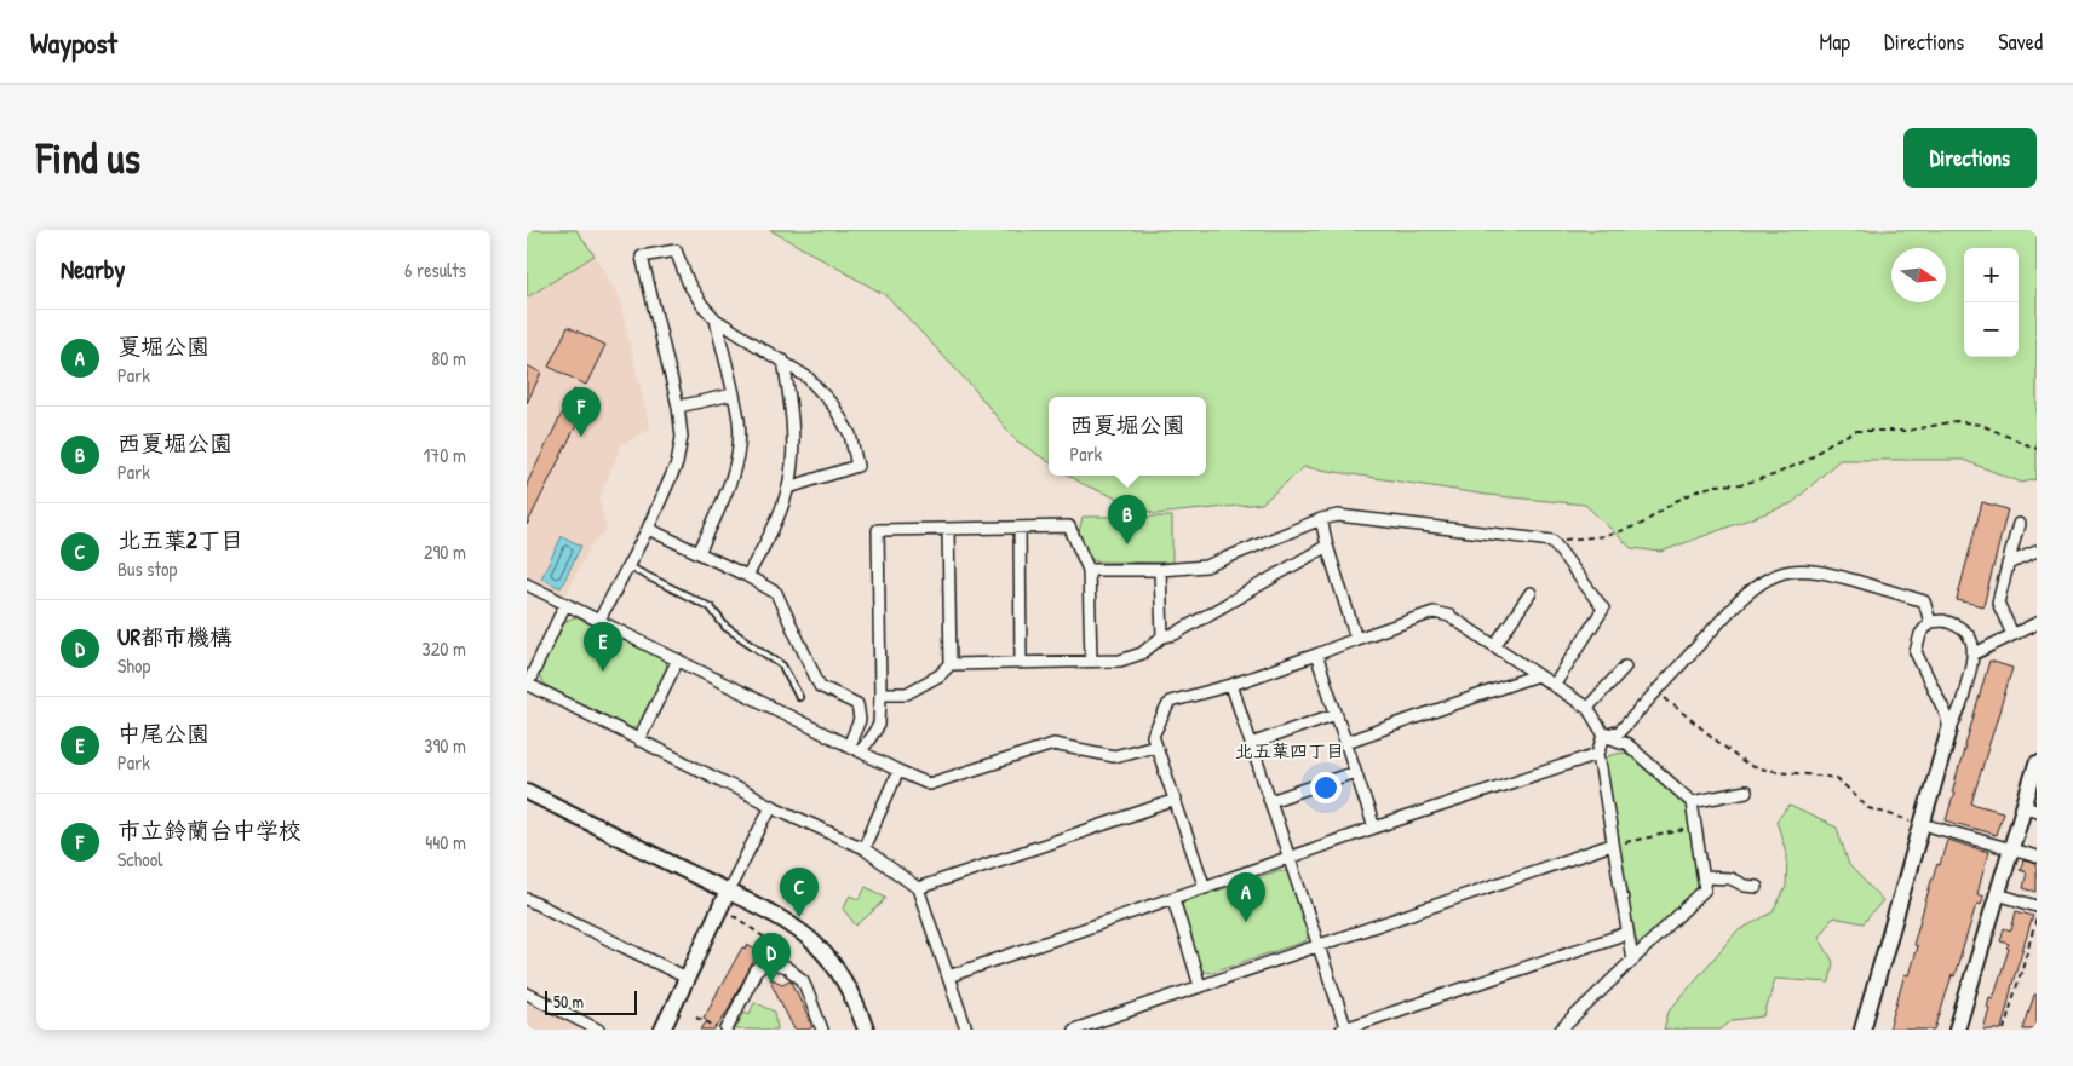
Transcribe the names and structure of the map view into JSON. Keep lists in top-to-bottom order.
{
  "districts": ["北五葉四丁目"],
  "scale_bar": "50 m",
  "north": "right",
  "page": {
    "header": "Waypost",
    "nav": ["Map", "Directions", "Saved"],
    "buttons": "Directions",
    "title": "Find us",
    "heading": ["Nearby", "6 results"],
    "map_buttons": ["+", "−"],
    "list": [
      {
        "mark": "A",
        "name": "夏堀公園",
        "note": "Park",
        "value": "80 m"
      },
      {
        "mark": "B",
        "name": "西夏堀公園",
        "note": "Park",
        "value": "170 m"
      },
      {
        "mark": "C",
        "name": "北五葉2丁目",
        "note": "Bus stop",
        "value": "290 m"
      },
      {
        "mark": "D",
        "name": "UR都市機構",
        "note": "Shop",
        "value": "320 m"
      },
      {
        "mark": "E",
        "name": "中尾公園",
        "note": "Park",
        "value": "390 m"
      },
      {
        "mark": "F",
        "name": "市立鈴蘭台中学校",
        "note": "School",
        "value": "440 m"
      }
    ],
    "pins": [
      "F",
      "B",
      "E",
      "C",
      "A",
      "D"
    ],
    "popup": ["西夏堀公園", "Park"],
    "scale": "50 m"
  }
}
